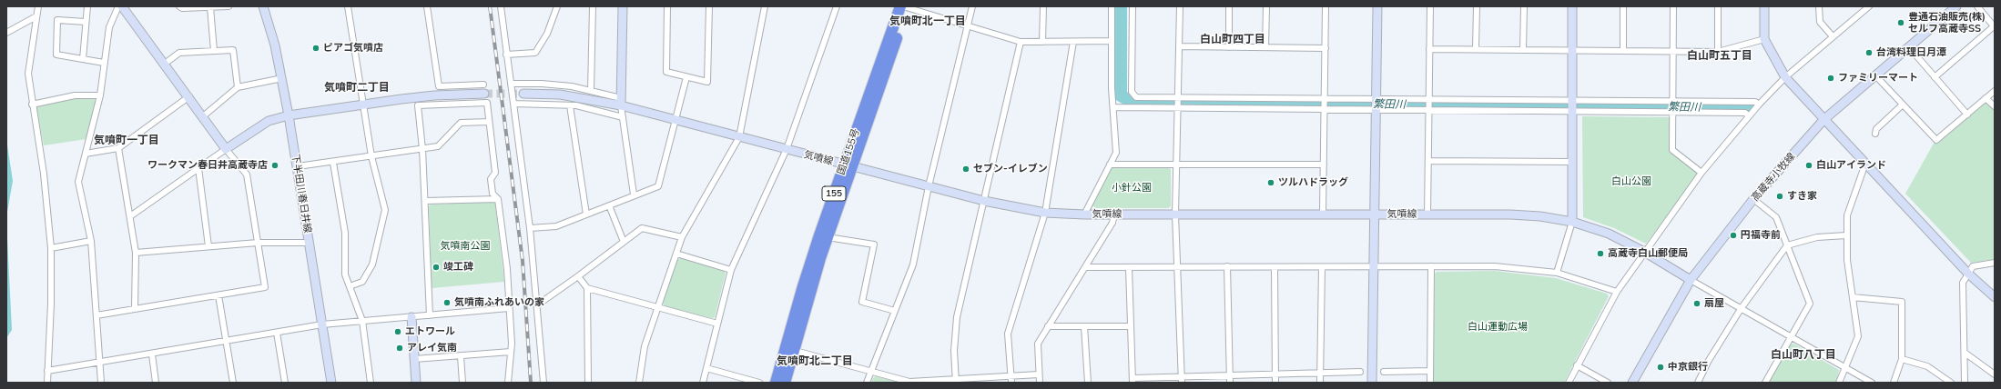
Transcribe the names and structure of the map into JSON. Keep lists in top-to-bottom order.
{
  "streets": {
    "highway": ["国道155号", "155"],
    "street": ["気噴線", "高蔵寺小牧線", "下半田川春日井線"]
  },
  "crossings": [
    ["国道155号", "気噴線"],
    ["気噴線", "高蔵寺小牧線"]
  ],
  "districts": [
    "気噴町北一丁目",
    "白山町四丁目",
    "白山町五丁目",
    "気噴町二丁目",
    "気噴町一丁目",
    "白山町八丁目",
    "気噴町北二丁目"
  ],
  "water": ["繁田川"],
  "parks": [
    "白山公園",
    "小針公園",
    "気噴南公園",
    "白山運動広場"
  ],
  "places": [
    "豊通石油販売(株) セルフ高蔵寺SS",
    "ピアゴ気噴店",
    "台湾料理日月潭",
    "ファミリーマート",
    "ワークマン春日井高蔵寺店",
    "白山アイランド",
    "セブン-イレブン",
    "ツルハドラッグ",
    "すき家",
    "円福寺前",
    "高蔵寺白山郵便局",
    "竣工碑",
    "気噴南ふれあいの家",
    "扇屋",
    "エトワール",
    "アレイ気南",
    "中京銀行"
  ]
}
